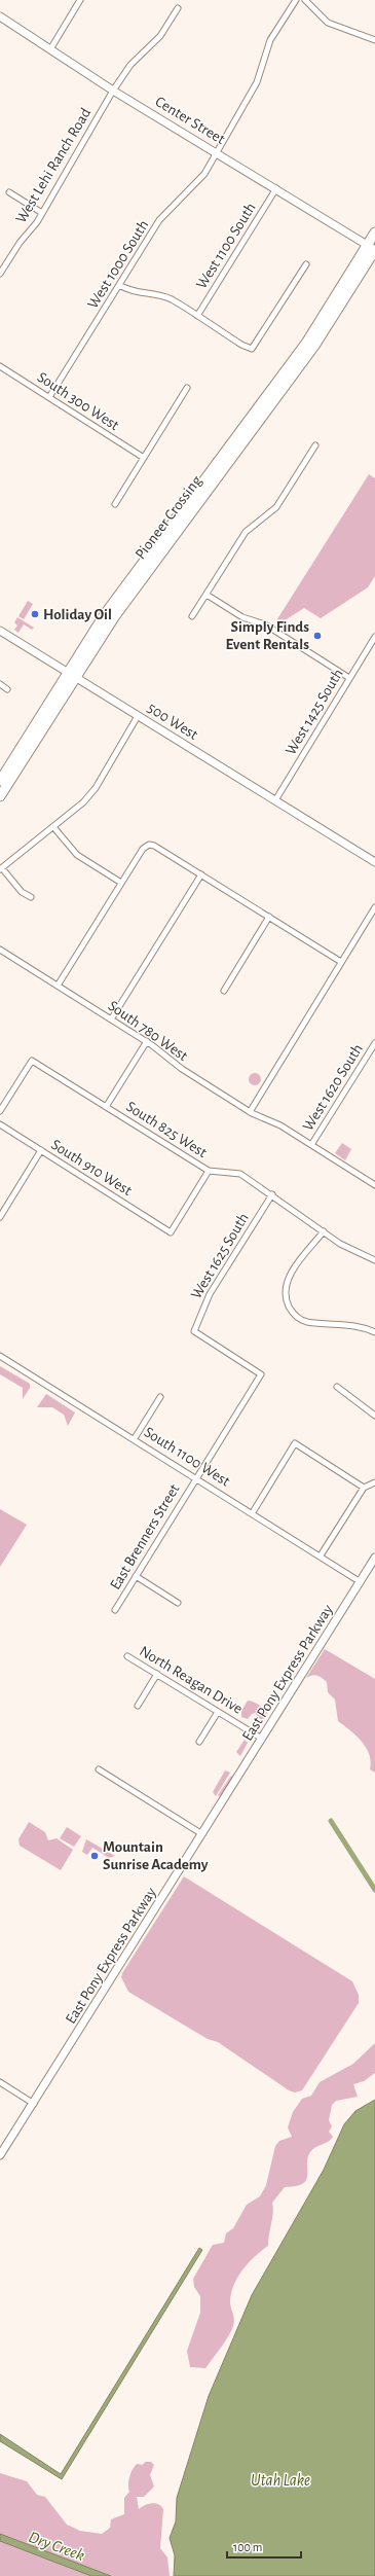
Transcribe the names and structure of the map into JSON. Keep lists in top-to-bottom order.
{
  "streets": {
    "highway": ["Pioneer Crossing"],
    "street": [
      "Center Street",
      "West Lehi Ranch Road",
      "West 1100 South",
      "West 1000 South",
      "South 300 West",
      "West 1425 South",
      "500 West",
      "South 780 West",
      "West 1620 South",
      "South 825 West",
      "South 910 West",
      "West 1625 South",
      "South 1100 West",
      "East Brenners Street",
      "East Pony Express Parkway",
      "North Reagan Drive"
    ]
  },
  "crossings": [
    ["Center Street", "West Lehi Ranch Road"],
    ["Center Street", "West 1100 South"],
    ["Center Street", "West 1000 South"],
    ["Center Street", "Pioneer Crossing"],
    ["West 1000 South", "South 300 West"],
    ["Pioneer Crossing", "500 West"],
    ["West 1425 South", "500 West"],
    ["South 780 West", "West 1620 South"],
    ["South 825 West", "South 910 West"],
    ["South 825 West", "West 1625 South"],
    ["West 1625 South", "East Brenners Street"],
    ["South 1100 West", "East Brenners Street"],
    ["South 1100 West", "East Pony Express Parkway"],
    ["East Pony Express Parkway", "North Reagan Drive"]
  ],
  "water": ["Utah Lake", "Dry Creek"],
  "places": ["Holiday Oil", "Simply Finds Event Rentals", "Mountain Sunrise Academy"],
  "scale_bar": "100 m"
}
